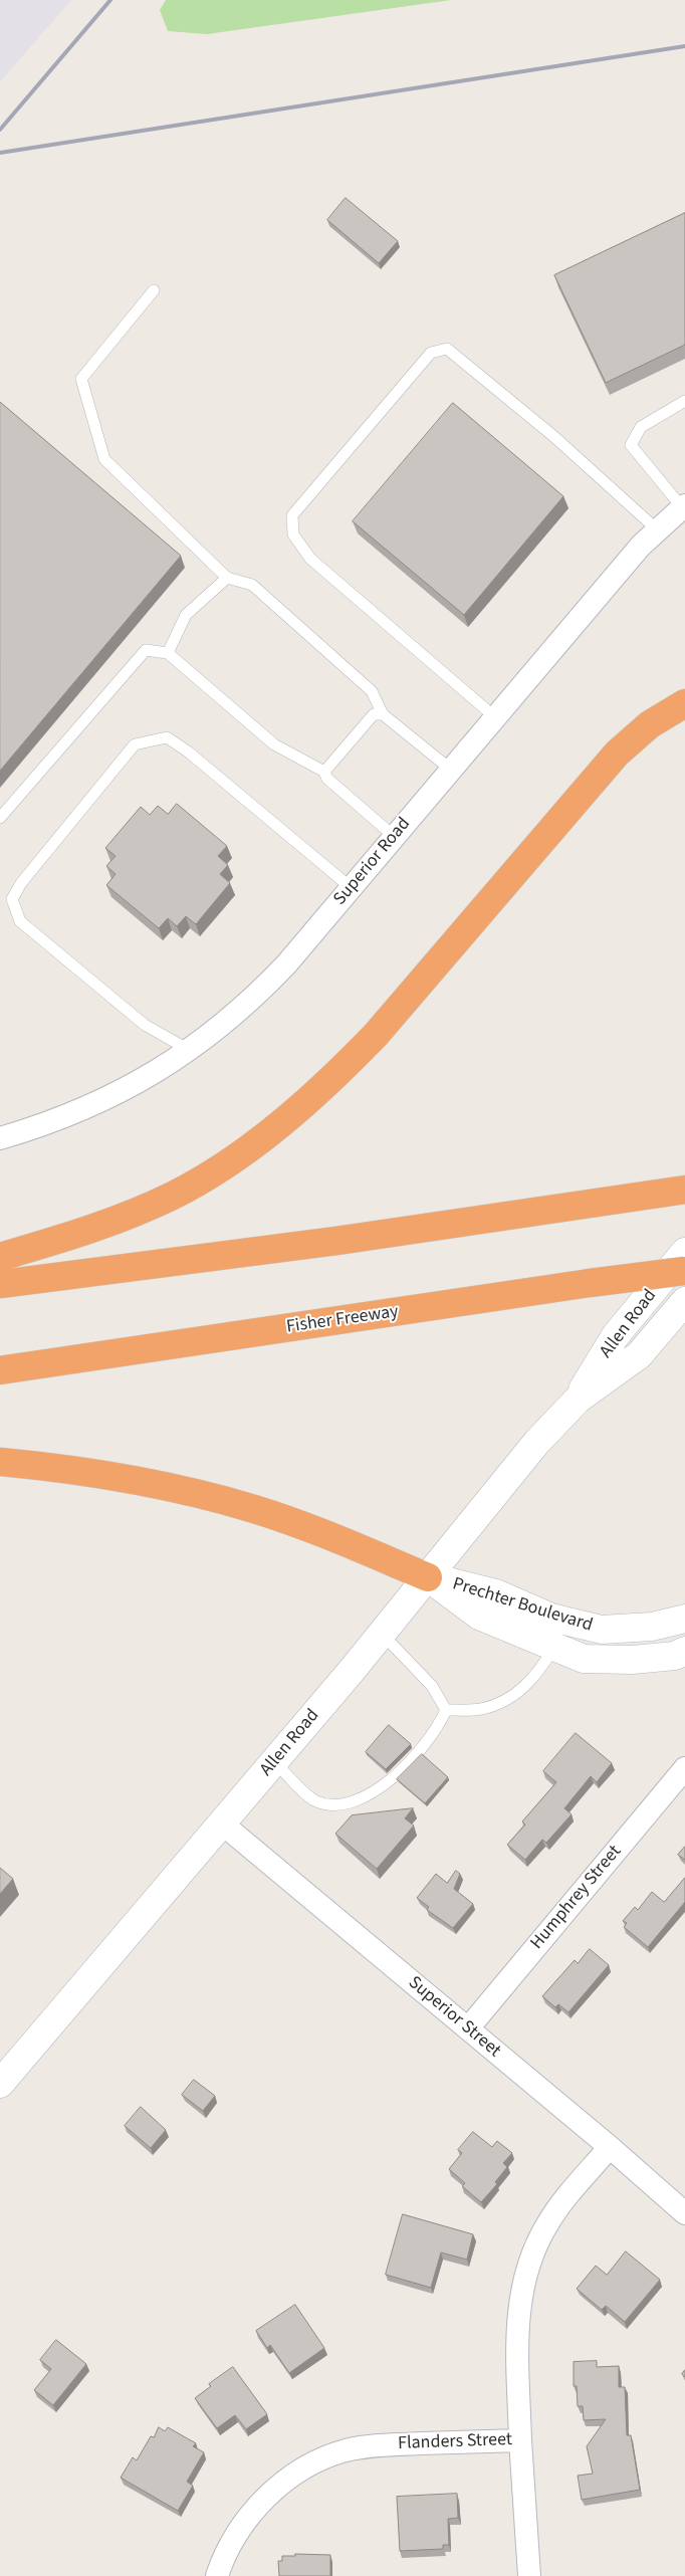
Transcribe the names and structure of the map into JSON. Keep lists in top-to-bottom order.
{
  "streets": {
    "highway": ["Fisher Freeway"],
    "main road": ["Allen Road", "Prechter Boulevard"],
    "street": [
      "Superior Road",
      "Humphrey Street",
      "Superior Street",
      "Flanders Street"
    ]
  },
  "crossings": [
    ["Allen Road", "Prechter Boulevard"],
    ["Allen Road", "Superior Street"],
    ["Humphrey Street", "Superior Street"],
    ["Superior Street", "Flanders Street"]
  ]
}
